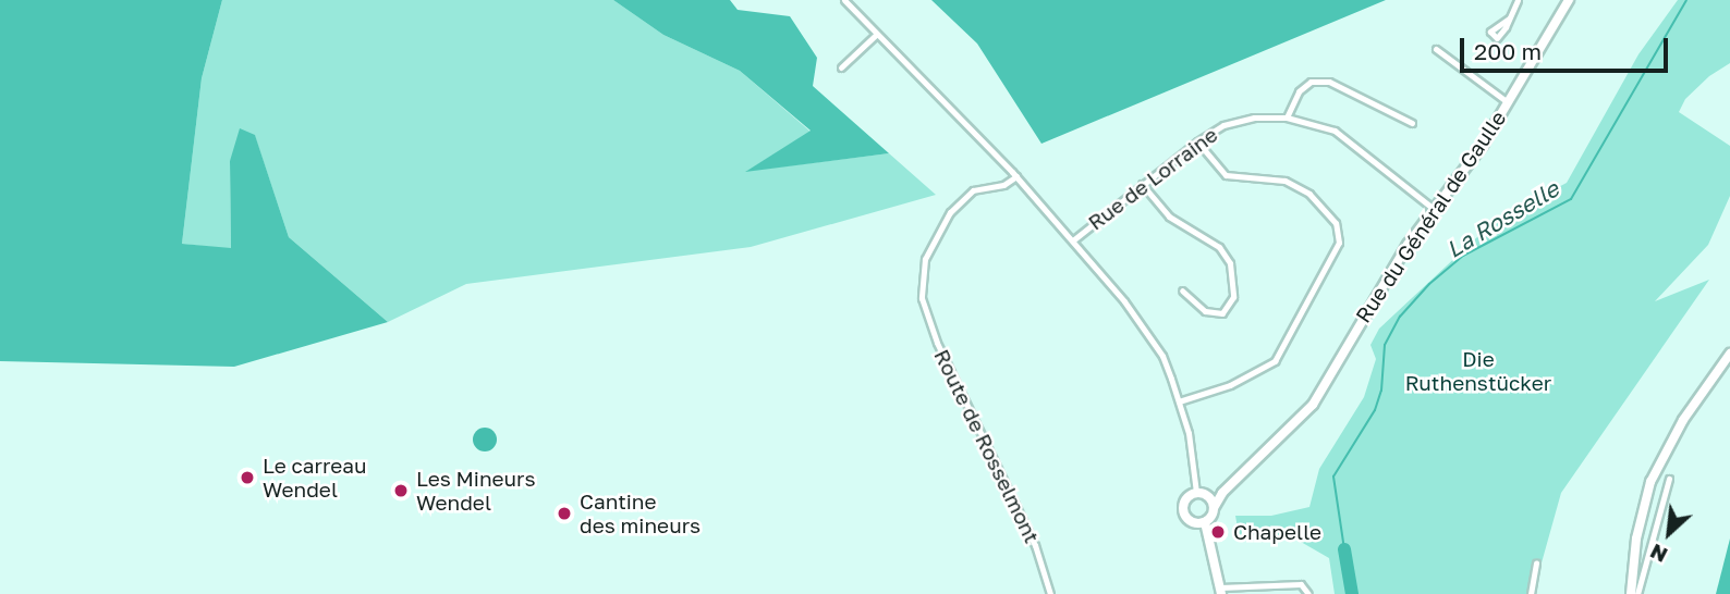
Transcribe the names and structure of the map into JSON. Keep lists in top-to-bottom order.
{
  "streets": {
    "main road": ["Rue du Général de Gaulle"],
    "street": ["Rue de Lorraine", "Route de Rosselmont"]
  },
  "crossings": [
    ["Rue de Lorraine", "Rue du Général de Gaulle"]
  ],
  "water": ["La Rosselle"],
  "parks": ["Die Ruthenstücker"],
  "places": [
    "Le carreau Wendel",
    "Les Mineurs Wendel",
    "Cantine des mineurs",
    "Chapelle"
  ],
  "scale_bar": "200 m",
  "north": "bottom left"
}
